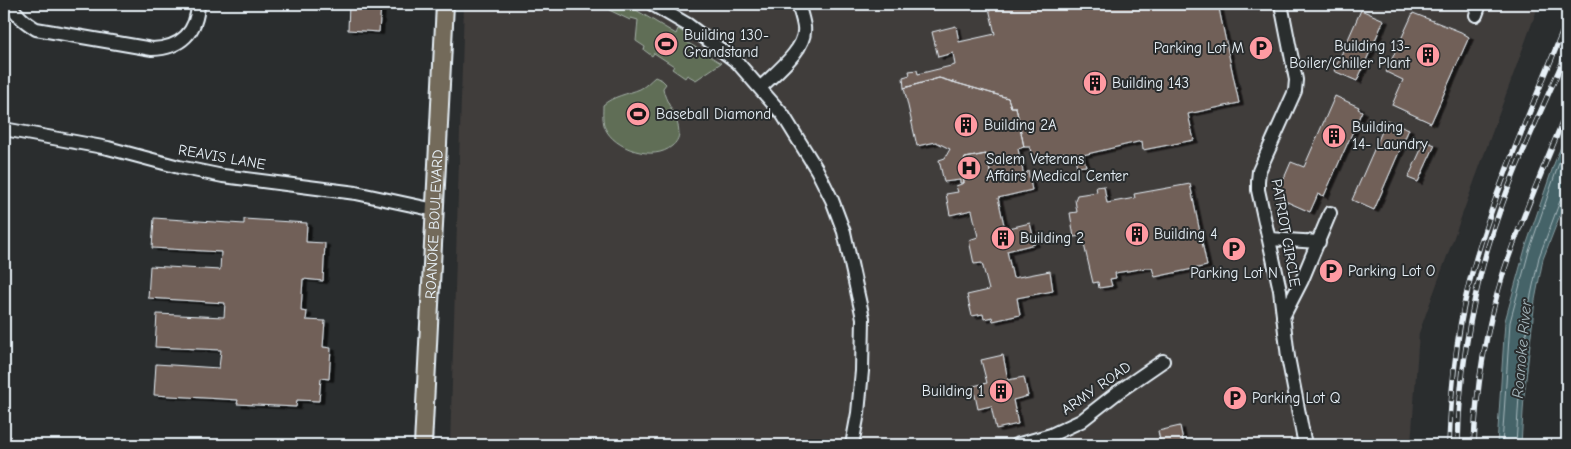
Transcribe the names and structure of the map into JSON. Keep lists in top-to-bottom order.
{
  "streets": {
    "main road": ["ROANOKE BOULEVARD"],
    "street": ["REAVIS LANE", "PATRIOT CIRCLE", "ARMY ROAD"]
  },
  "crossings": [
    ["REAVIS LANE", "ROANOKE BOULEVARD"]
  ],
  "water": ["Roanoke River"],
  "places": {
    "sports": ["Building 130- Grandstand", "Baseball Diamond"],
    "parking": [
      "Parking Lot M",
      "Parking Lot N",
      "Parking Lot O",
      "Parking Lot Q"
    ],
    "building": [
      "Building 13- Boiler/Chiller Plant",
      "Building 143",
      "Building 2A",
      "Building 14- Laundry",
      "Building 4",
      "Building 2",
      "Building 1"
    ],
    "hospital": ["Salem Veterans Affairs Medical Center"]
  }
}
